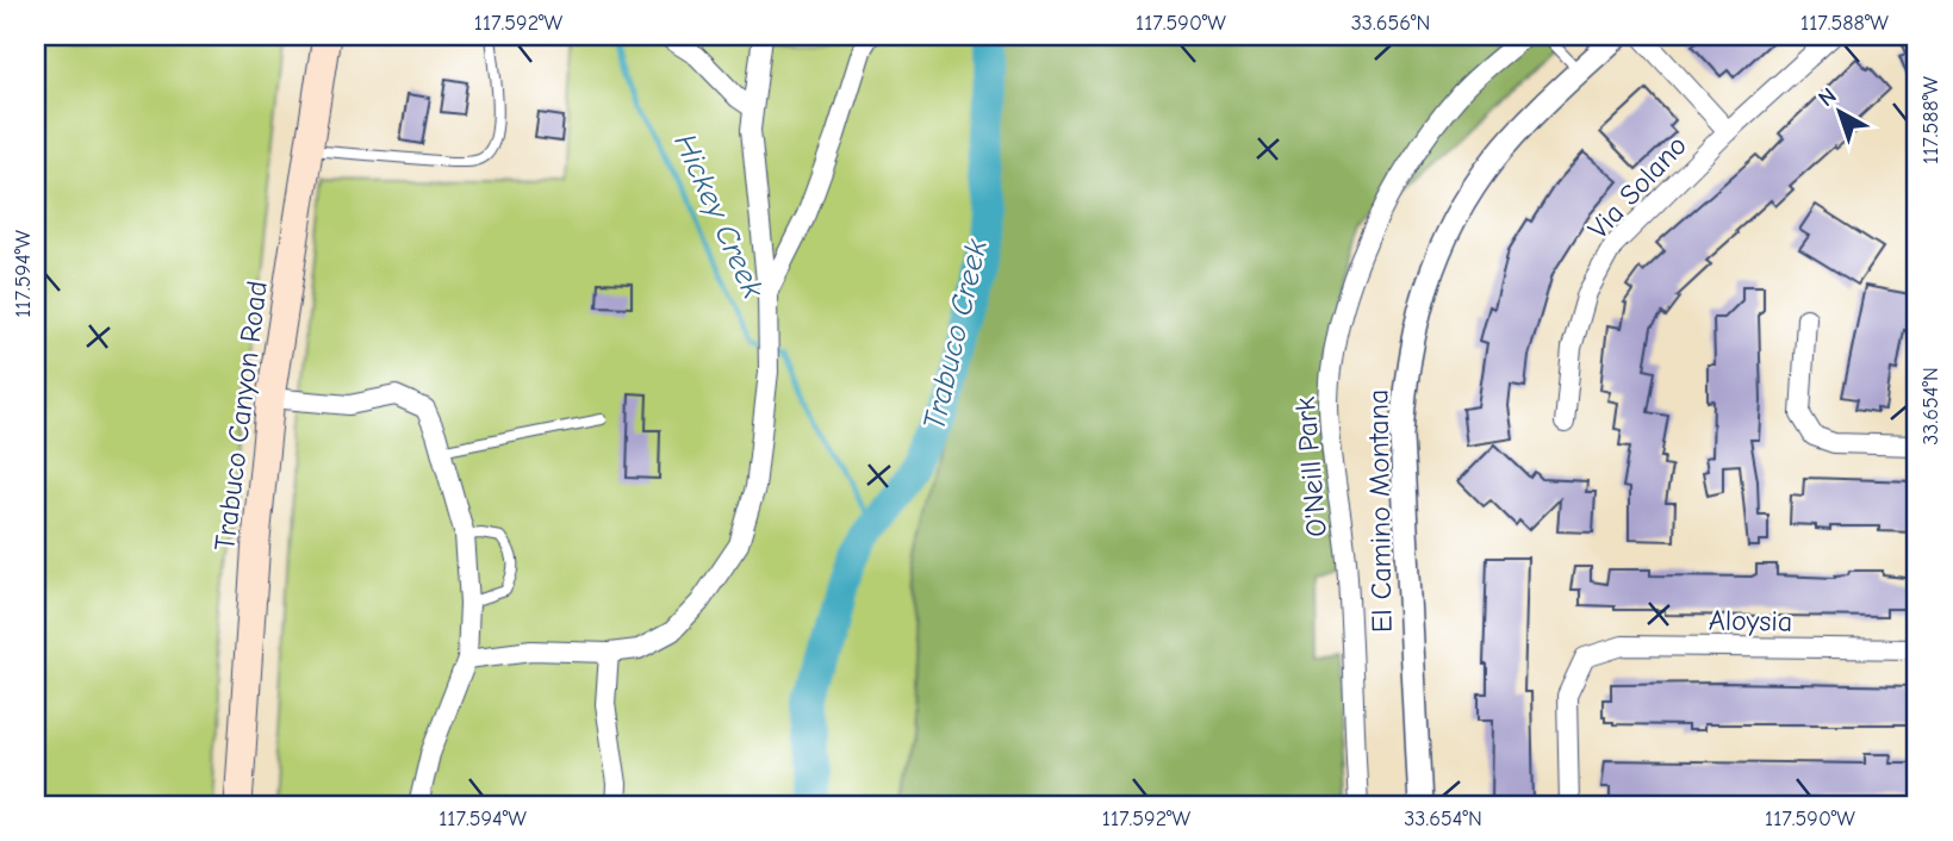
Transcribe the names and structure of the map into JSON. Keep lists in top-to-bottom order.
{
  "streets": {
    "main road": ["Trabuco Canyon Road"],
    "street": [
      "Via Solano",
      "O'Neill Park",
      "El Camino Montana",
      "Aloysia"
    ]
  },
  "water": ["Hickey Creek", "Trabuco Creek"],
  "north": "top left",
  "coordinates": [
    "117.592°W",
    "117.590°W",
    "33.656°N",
    "117.588°W",
    "117.594°W",
    "33.654°N"
  ]
}
